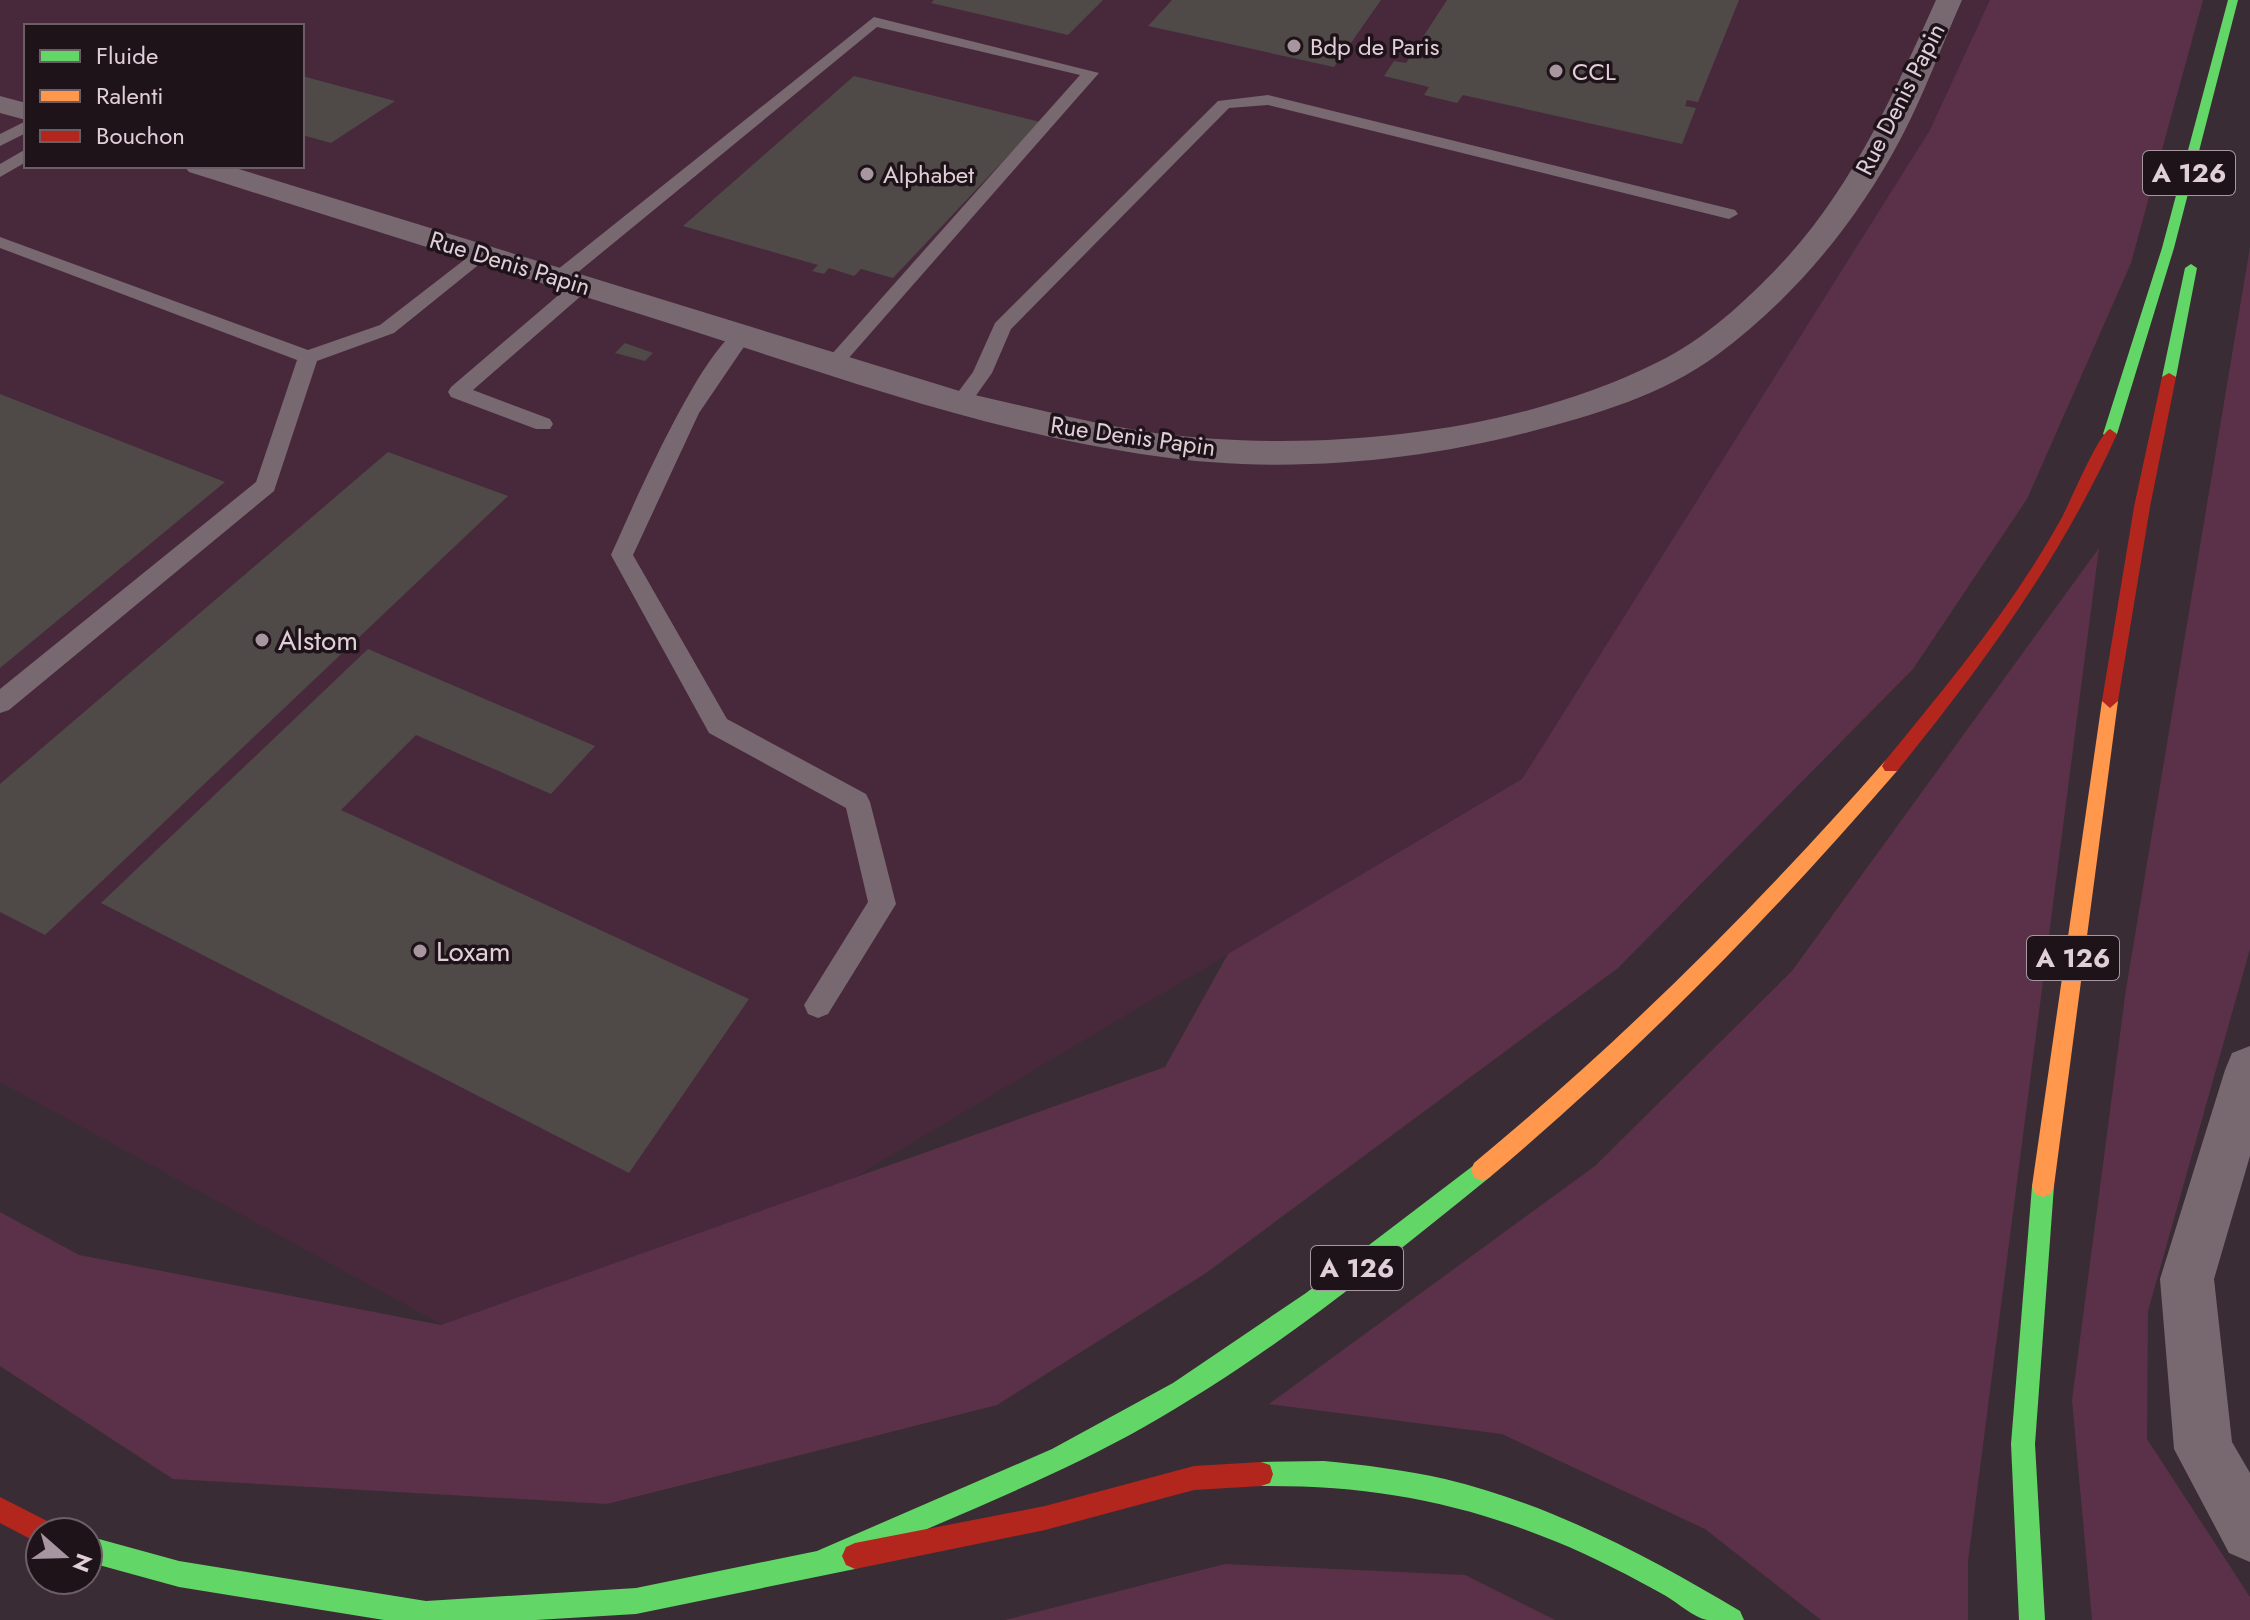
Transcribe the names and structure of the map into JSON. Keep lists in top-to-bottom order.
{
  "streets": {
    "highway": ["A 126"],
    "street": ["Rue Denis Papin"]
  },
  "places": [
    "Bdp de Paris",
    "CCL",
    "Alphabet",
    "Alstom",
    "Loxam"
  ],
  "legend": ["Fluide", "Ralenti", "Bouchon"],
  "north": "right"
}
